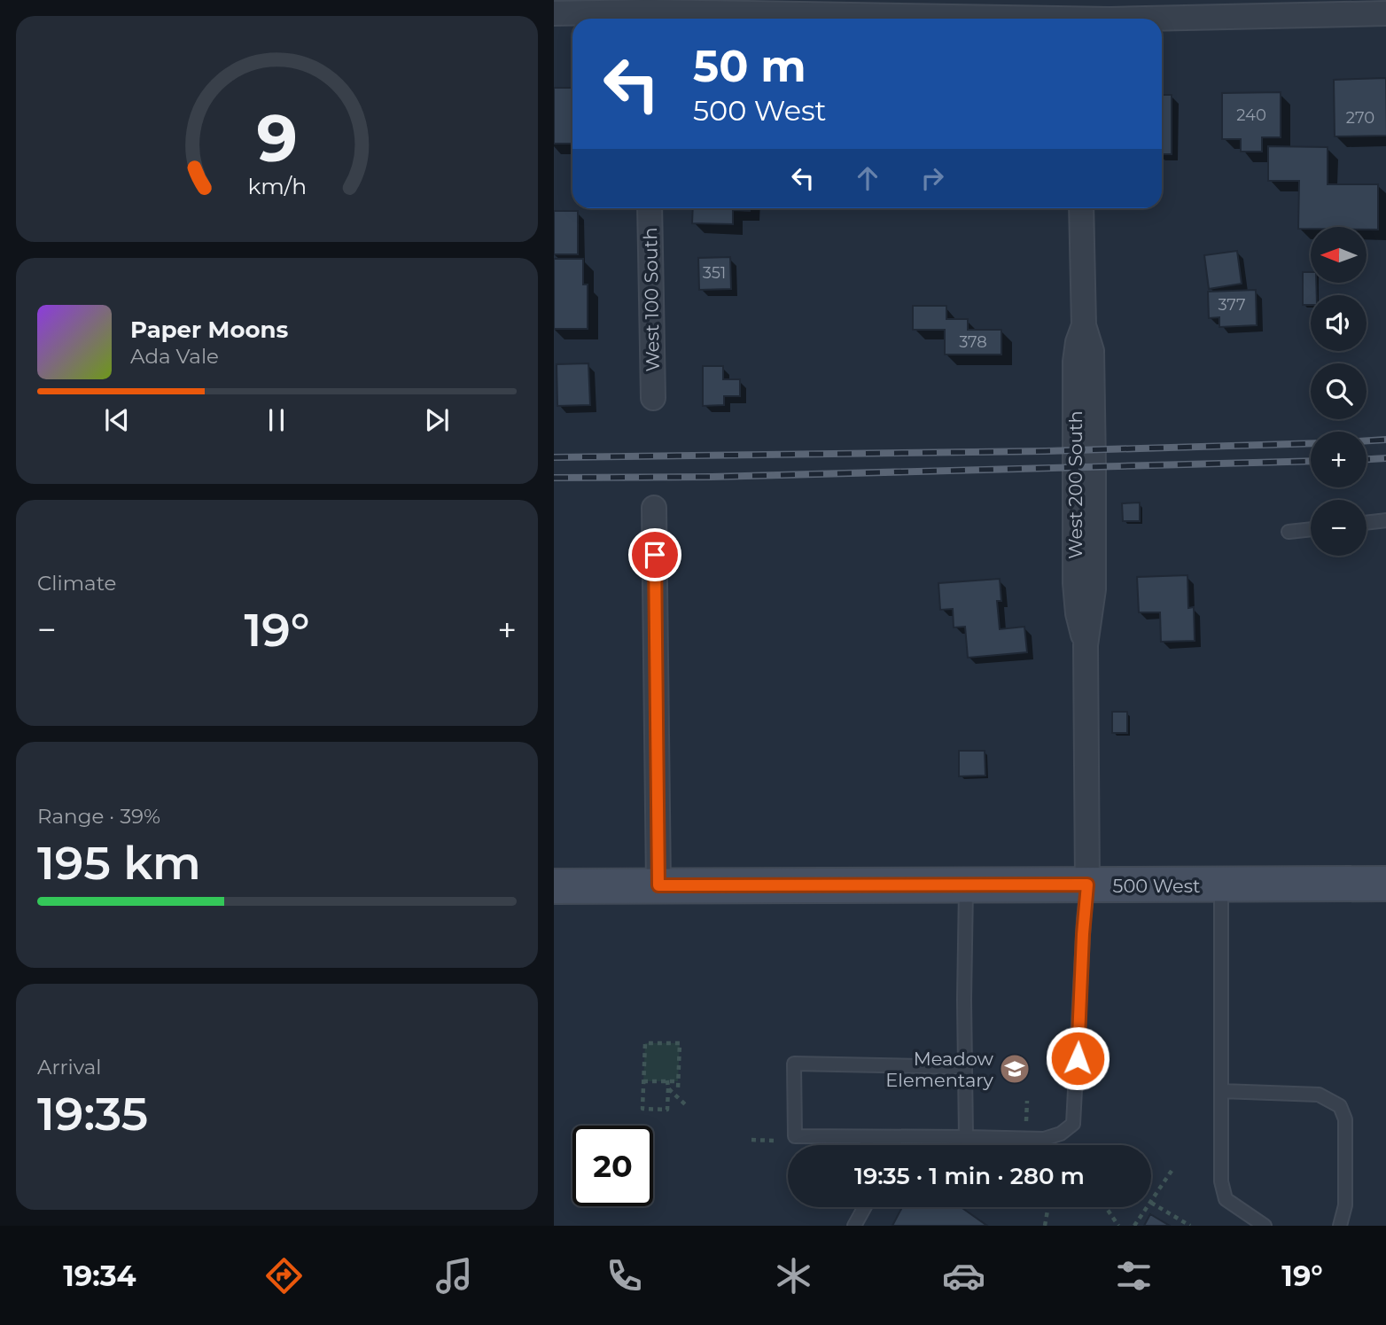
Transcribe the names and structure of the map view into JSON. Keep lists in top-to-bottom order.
{
  "streets": {
    "street": ["West 100 South", "West 200 South", "500 West"]
  },
  "crossings": [
    ["West 200 South", "500 West"]
  ],
  "places": {
    "school or university": ["Meadow Elementary"]
  },
  "house_numbers": [
    "240",
    "270",
    "351",
    "377",
    "378"
  ],
  "north": "left",
  "page": {
    "turn": ["50 m", "500 West"],
    "map_buttons": ["+", "−"],
    "song": ["Paper Moons", "Ada Vale"],
    "tile": [
      "Climate",
      ["Range · 39%", "195 km"],
      ["Arrival", "19:35"]
    ],
    "heat": ["−", "19°", "+"],
    "limit": "20",
    "trip": "19:35 · 1 min · 280 m",
    "tabs": ["19:34", "19°"],
    "gauge": ["9", "km/h"]
  }
}
